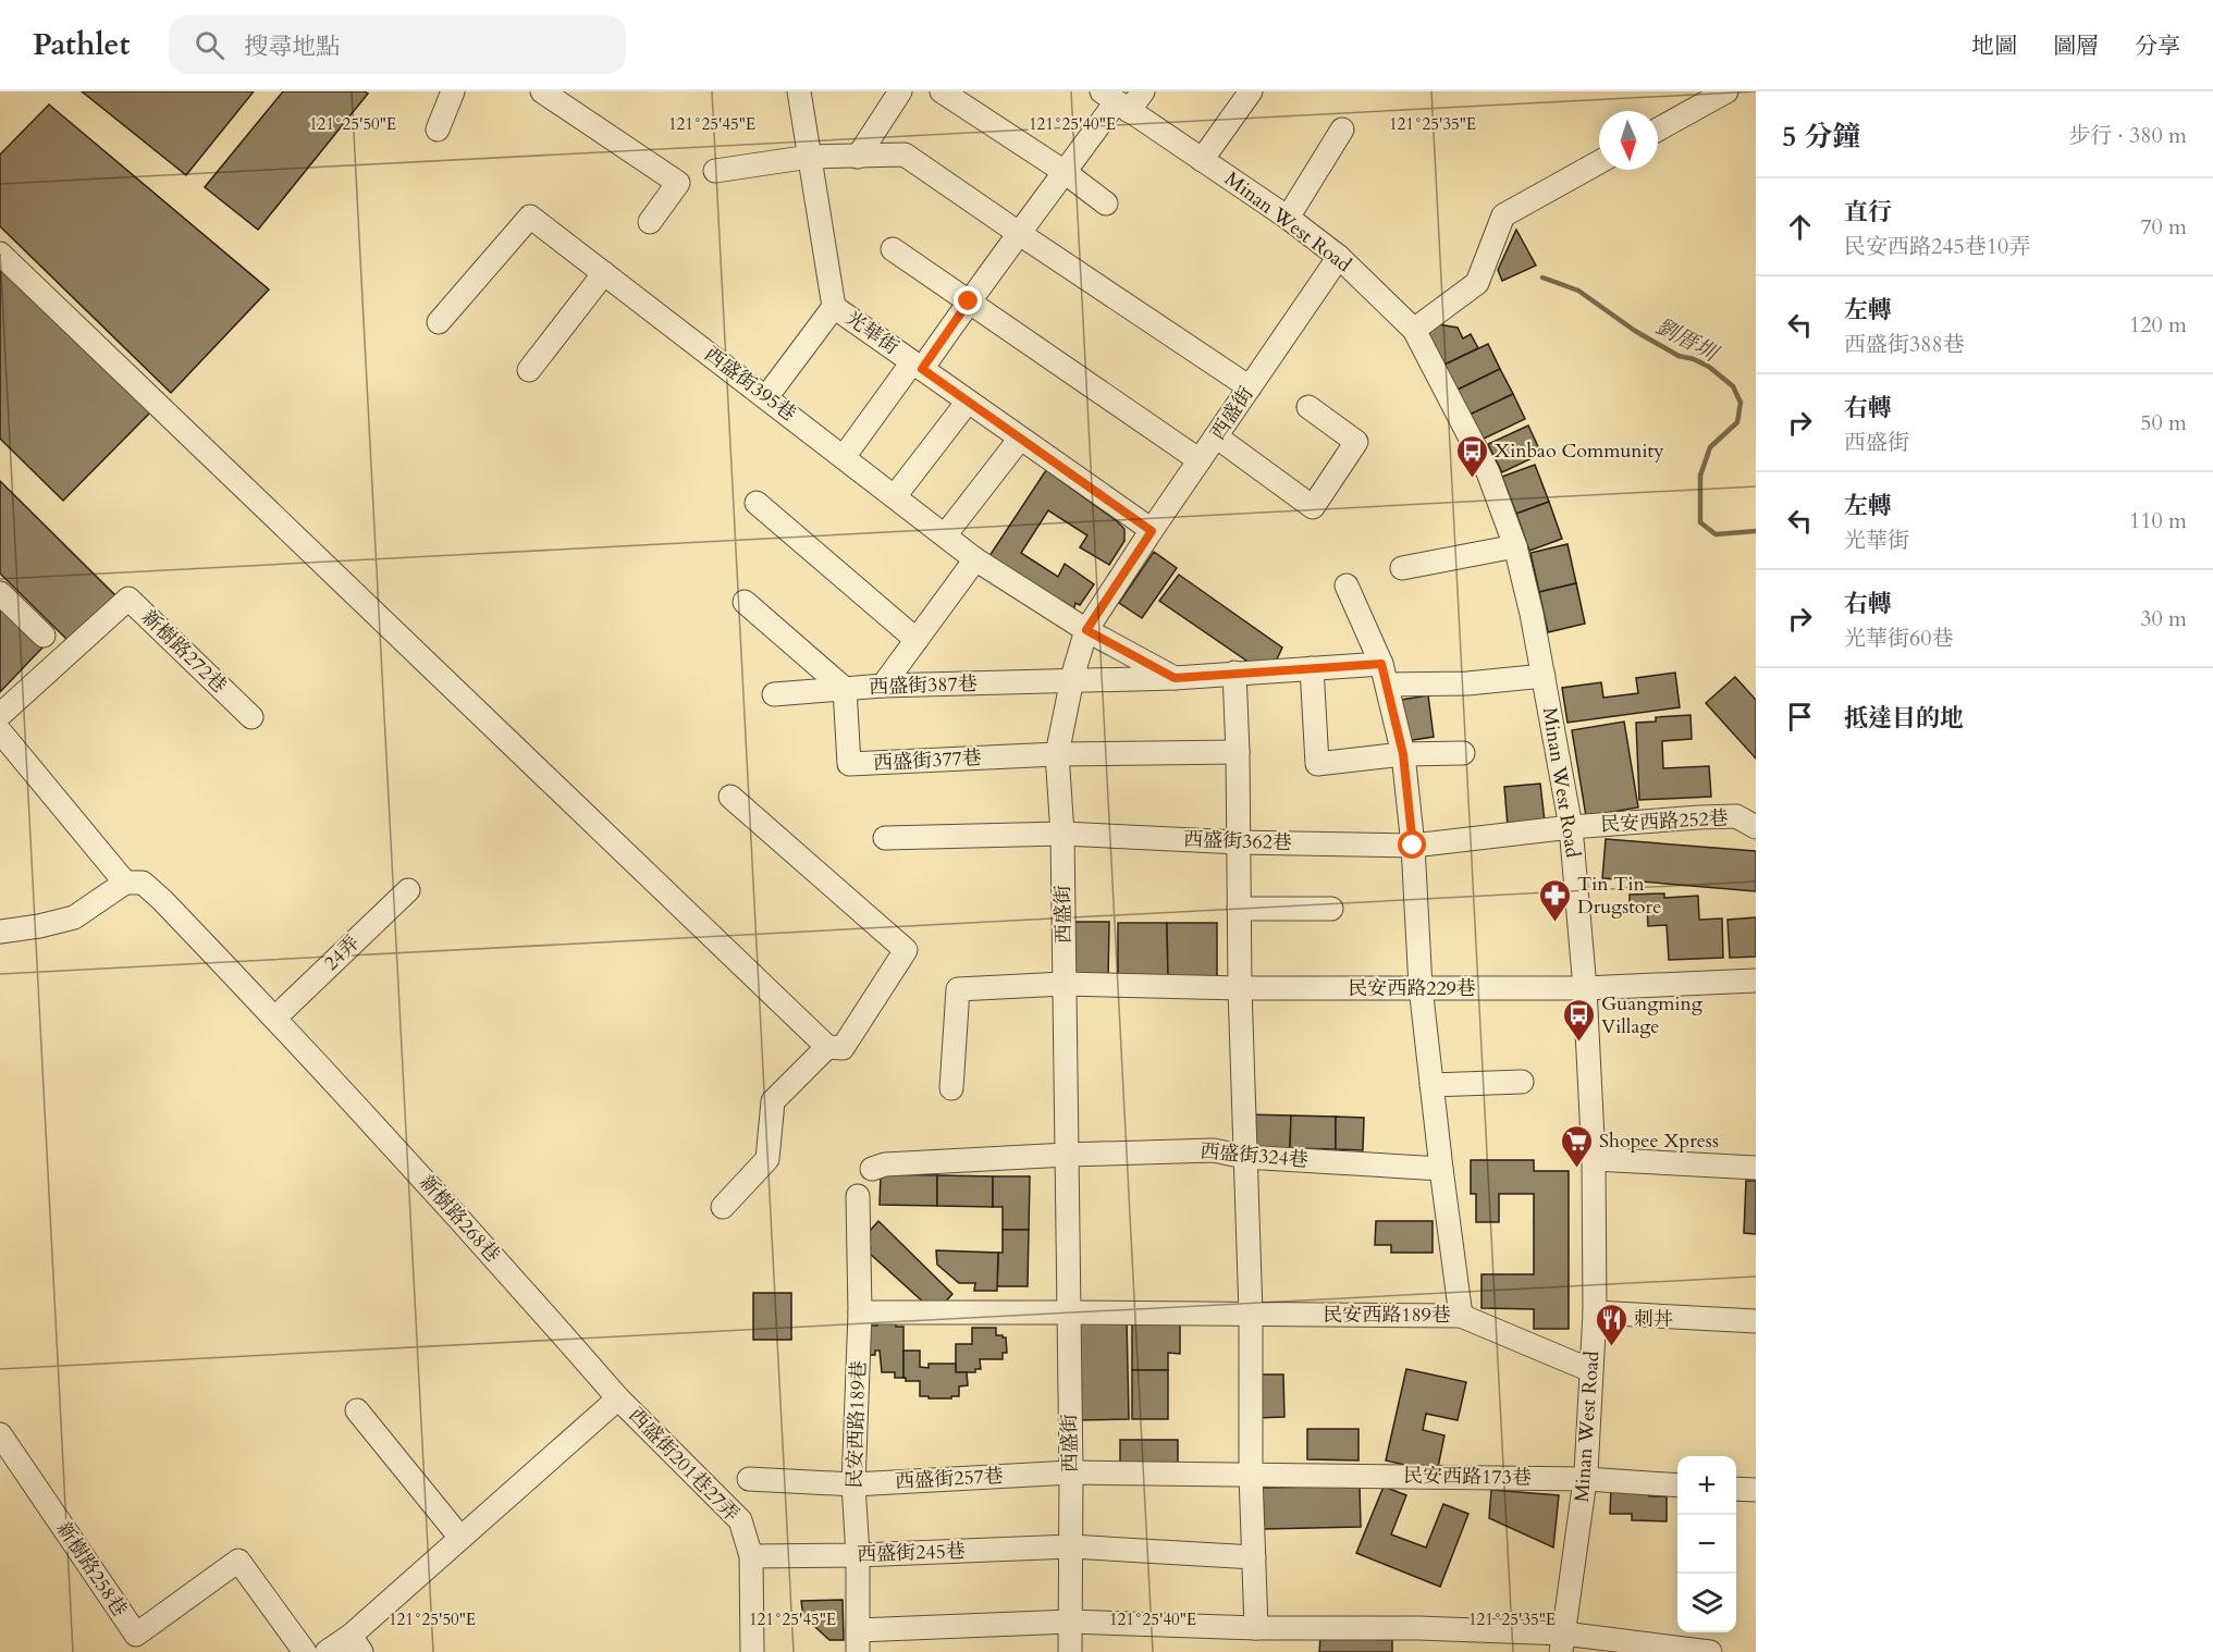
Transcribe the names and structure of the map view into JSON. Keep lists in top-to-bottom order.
{
  "streets": {
    "street": [
      "Minan West Road",
      "光華街",
      "西盛街395巷",
      "西盛街",
      "新樹路272巷",
      "西盛街387巷",
      "西盛街377巷",
      "民安西路252巷",
      "西盛街362巷",
      "24弄",
      "民安西路229巷",
      "西盛街324巷",
      "新樹路268巷",
      "民安西路189巷",
      "西盛街201巷27弄",
      "民安西路173巷",
      "西盛街257巷",
      "西盛街245巷",
      "新樹路258巷"
    ]
  },
  "crossings": [
    ["Minan West Road", "西盛街"],
    ["Minan West Road", "西盛街387巷"],
    ["Minan West Road", "民安西路252巷"],
    ["Minan West Road", "民安西路229巷"],
    ["Minan West Road", "民安西路189巷"],
    ["Minan West Road", "民安西路173巷"],
    ["光華街", "西盛街"],
    ["西盛街395巷", "西盛街"],
    ["西盛街395巷", "西盛街387巷"],
    ["西盛街", "西盛街387巷"],
    ["西盛街", "西盛街377巷"],
    ["西盛街", "西盛街362巷"],
    ["西盛街", "民安西路229巷"],
    ["西盛街", "西盛街324巷"],
    ["西盛街", "民安西路189巷"],
    ["西盛街", "西盛街257巷"],
    ["西盛街", "西盛街245巷"],
    ["西盛街387巷", "西盛街377巷"],
    ["民安西路252巷", "西盛街362巷"],
    ["24弄", "新樹路268巷"],
    ["新樹路268巷", "西盛街201巷27弄"],
    ["民安西路189巷", "西盛街257巷"],
    ["民安西路189巷", "西盛街245巷"],
    ["西盛街201巷27弄", "西盛街245巷"],
    ["民安西路173巷", "西盛街257巷"]
  ],
  "water": ["劉厝圳"],
  "places": {
    "bus stop": ["Xinbao Community", "Guangming Village"],
    "pharmacy": ["Tin Tin Drugstore"],
    "supermarket": ["Shopee Xpress"],
    "restaurant": ["刺丼"]
  },
  "north": "bottom",
  "page": {
    "header": "Pathlet",
    "search": "搜尋地點",
    "nav": ["地圖", "圖層", "分享"],
    "heading": ["5 分鐘", "步行 · 380 m"],
    "list": [
      ["直行", "民安西路245巷10弄", "70 m"],
      ["左轉", "西盛街388巷", "120 m"],
      ["右轉", "西盛街", "50 m"],
      ["左轉", "光華街", "110 m"],
      ["右轉", "光華街60巷", "30 m"],
      "抵達目的地"
    ],
    "map_buttons": ["+", "−"]
  },
  "coordinates": [
    "121°25'50\"E",
    "121°25'45\"E",
    "121°25'40\"E",
    "121°25'35\"E"
  ]
}
